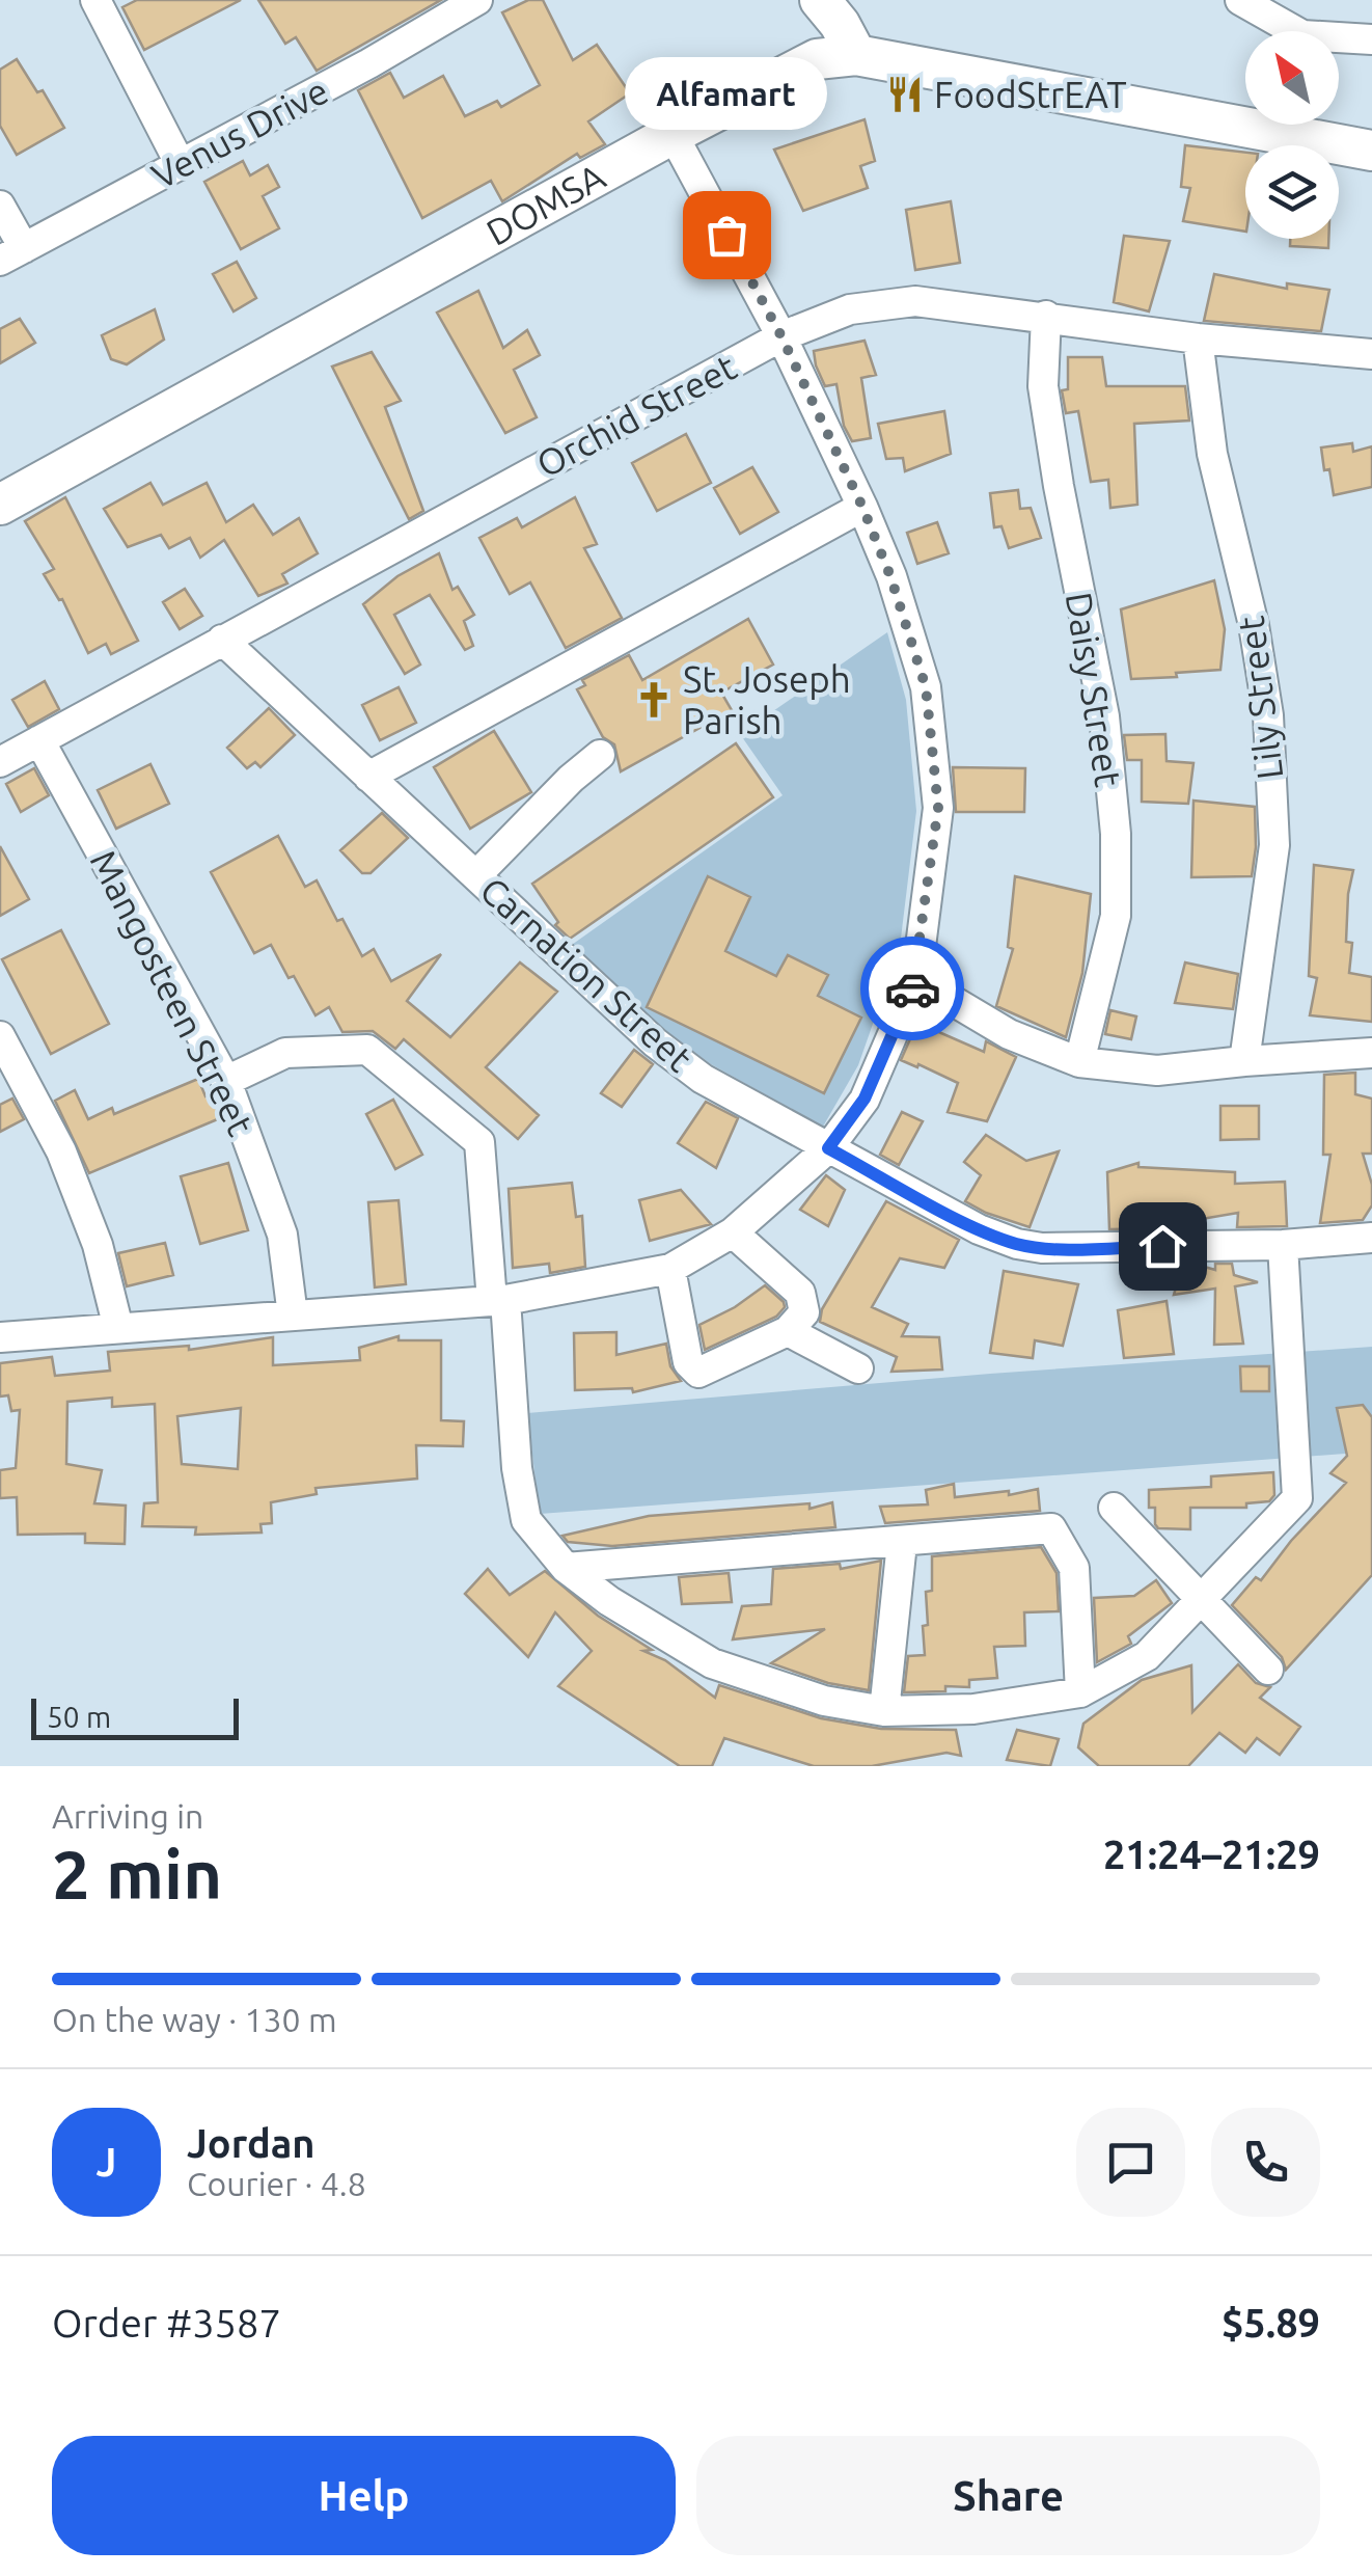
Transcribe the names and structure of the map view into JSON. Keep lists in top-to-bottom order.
{
  "streets": {
    "main road": ["DOMSA"],
    "street": [
      "Venus Drive",
      "Orchid Street",
      "Daisy Street",
      "Lily Street",
      "Carnation Street",
      "Mangosteen Street"
    ]
  },
  "crossings": [
    ["Orchid Street", "Daisy Street"],
    ["Orchid Street", "Lily Street"],
    ["Orchid Street", "Carnation Street"],
    ["Orchid Street", "Mangosteen Street"]
  ],
  "places": {
    "restaurant": ["FoodStrEAT"],
    "other": ["Alfamart"],
    "church": ["St. Joseph Parish"]
  },
  "scale_bar": "50 m",
  "north": "top left",
  "page": {
    "bubble": "Alfamart",
    "scale": "50 m",
    "heading": ["2 min", "Arriving in", "21:24–21:29"],
    "panel": [
      "Jordan",
      "Courier · 4.8",
      "Order #3587",
      "$5.89"
    ],
    "bar": "On the way · 130 m",
    "round": "J",
    "buttons": ["Help", "Share"]
  }
}
